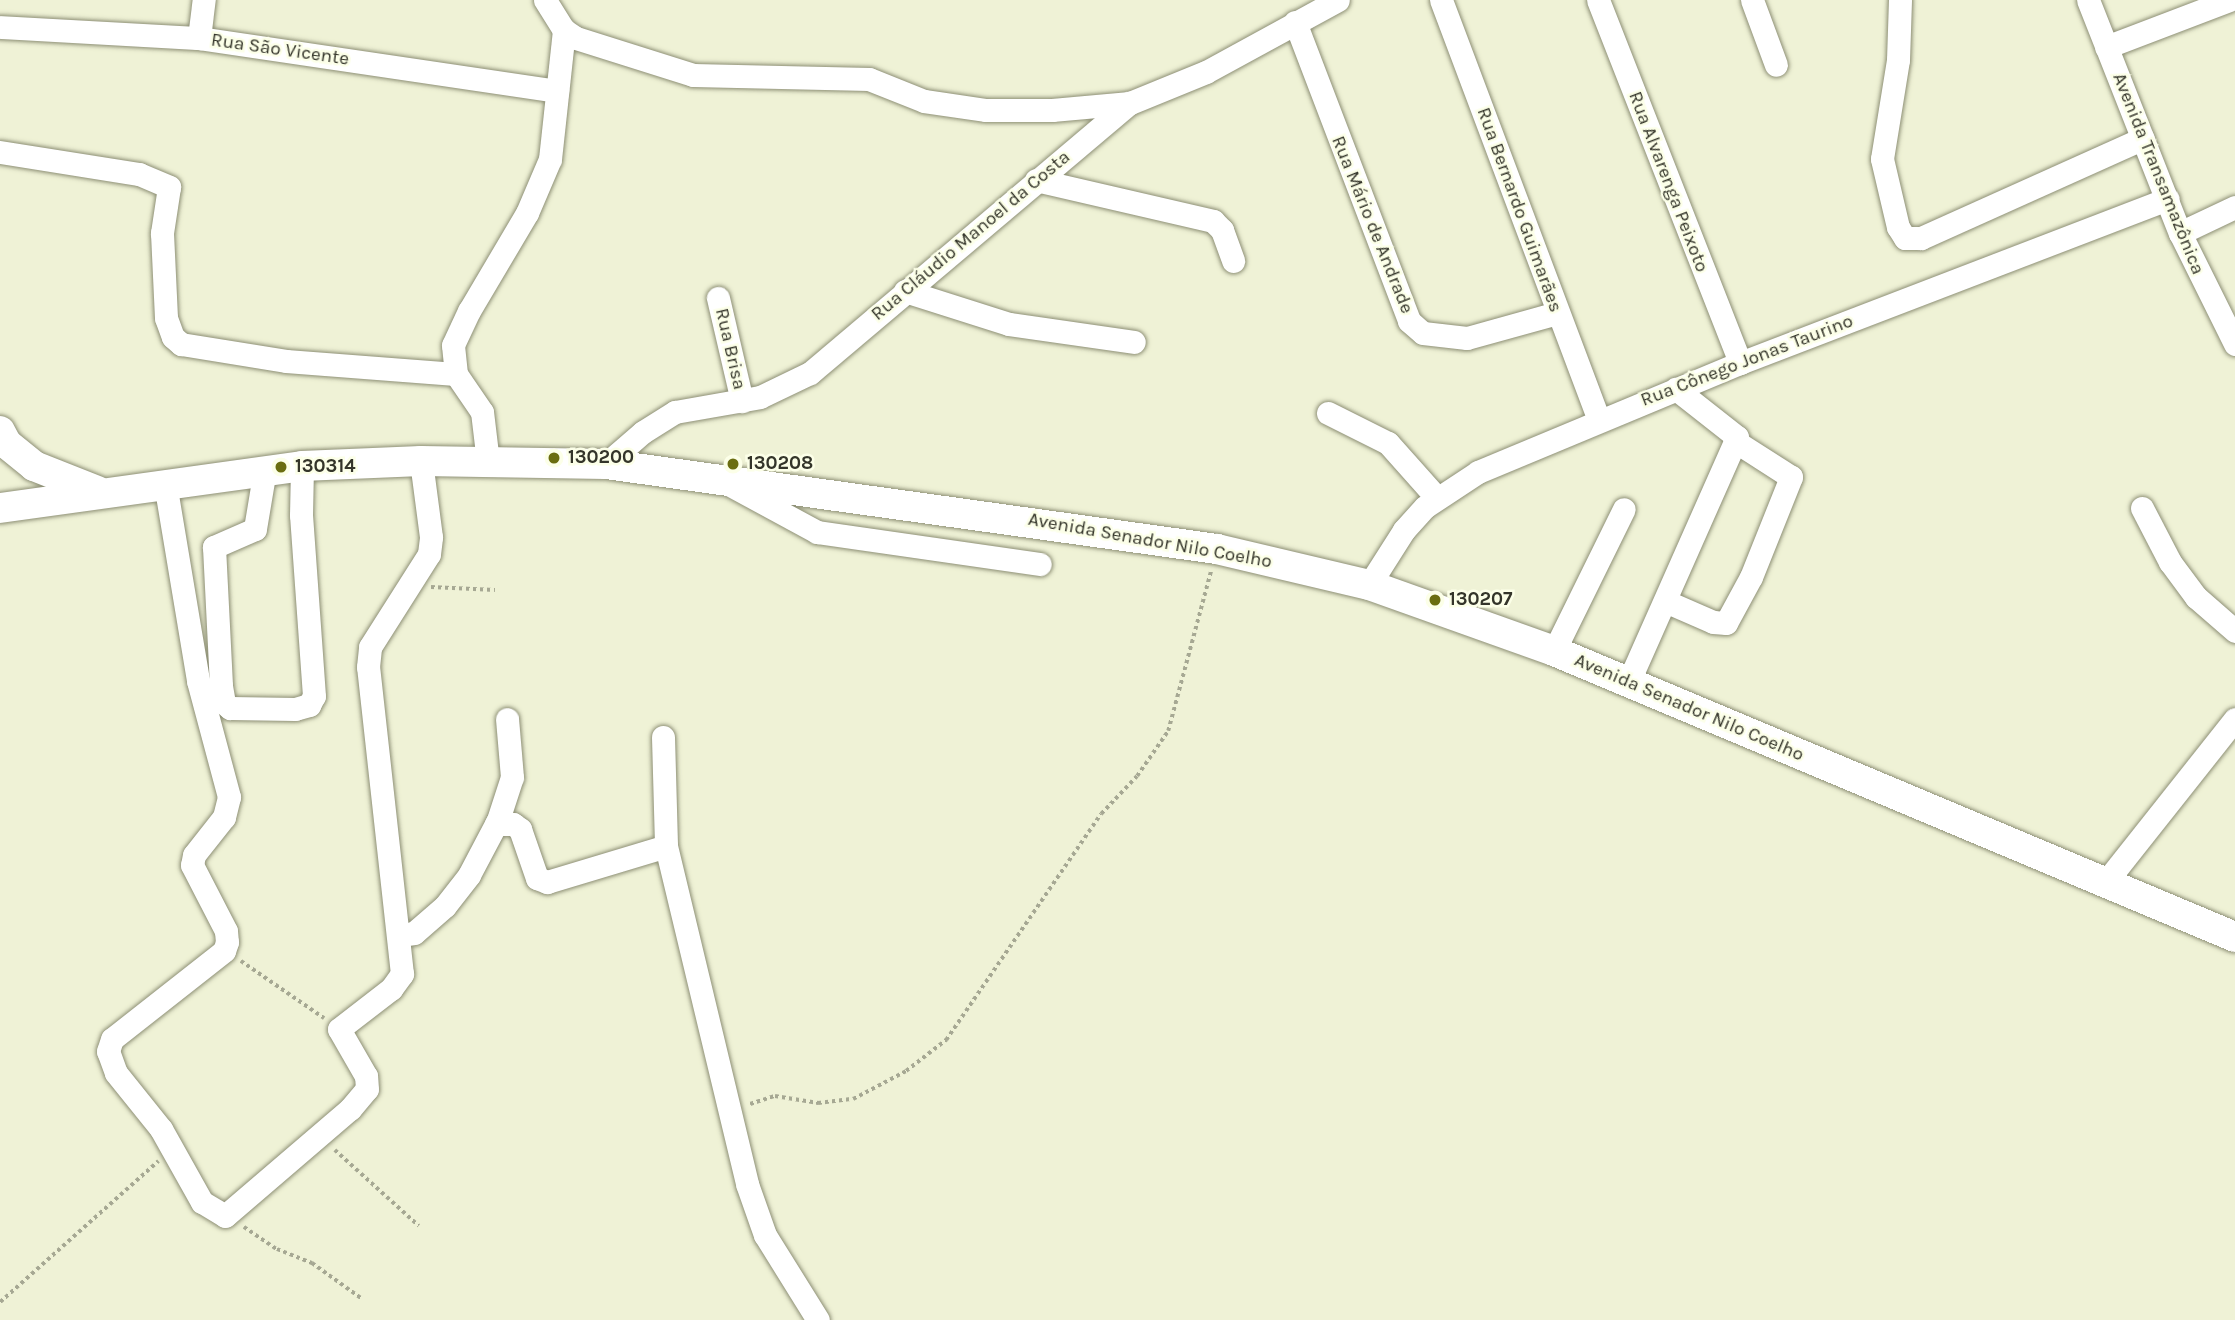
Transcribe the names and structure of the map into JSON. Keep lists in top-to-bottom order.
{
  "streets": {
    "main road": ["Avenida Senador Nilo Coelho"],
    "street": [
      "Rua São Vicente",
      "Avenida Transamazônica",
      "Rua Alvarenga Peixoto",
      "Rua Bernardo Guimarães",
      "Rua Mário de Andrade",
      "Rua Cláudio Manoel da Costa",
      "Rua Brisa",
      "Rua Cônego Jonas Taurino"
    ]
  },
  "crossings": [
    ["Avenida Transamazônica", "Rua Cônego Jonas Taurino"],
    ["Rua Alvarenga Peixoto", "Rua Cônego Jonas Taurino"],
    ["Rua Bernardo Guimarães", "Rua Mário de Andrade"],
    ["Rua Bernardo Guimarães", "Rua Cônego Jonas Taurino"],
    ["Rua Mário de Andrade", "Rua Cláudio Manoel da Costa"],
    ["Rua Cláudio Manoel da Costa", "Rua Brisa"],
    ["Rua Cláudio Manoel da Costa", "Avenida Senador Nilo Coelho"],
    ["Rua Cônego Jonas Taurino", "Avenida Senador Nilo Coelho"]
  ],
  "places": [
    "130200",
    "130208",
    "130314",
    "130207"
  ]
}
